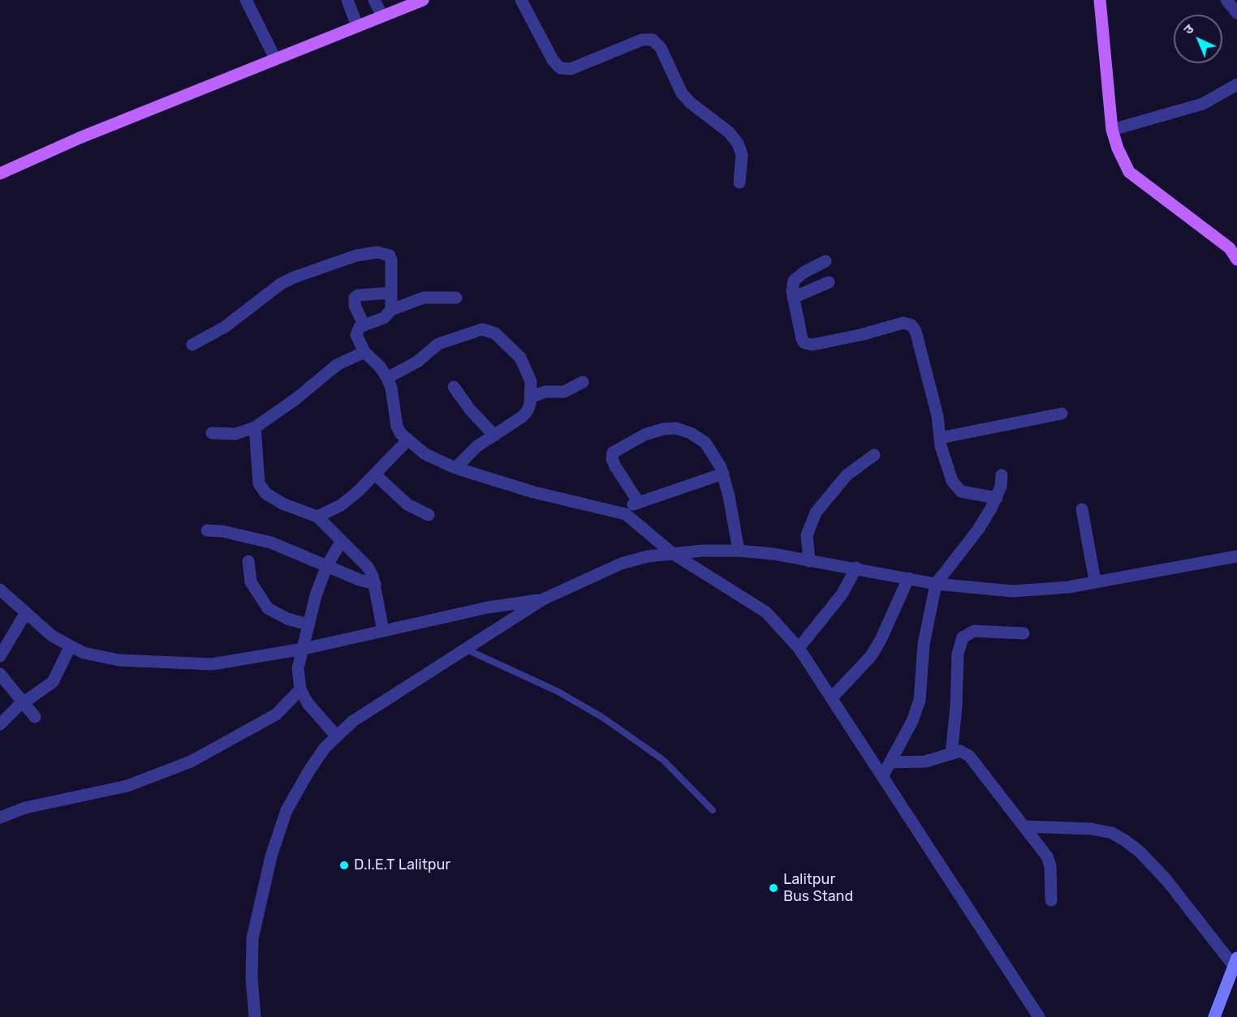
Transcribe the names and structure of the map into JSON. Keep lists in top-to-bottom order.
{
  "places": ["D.I.E.T Lalitpur", "Lalitpur Bus Stand"],
  "north": "top left"
}
